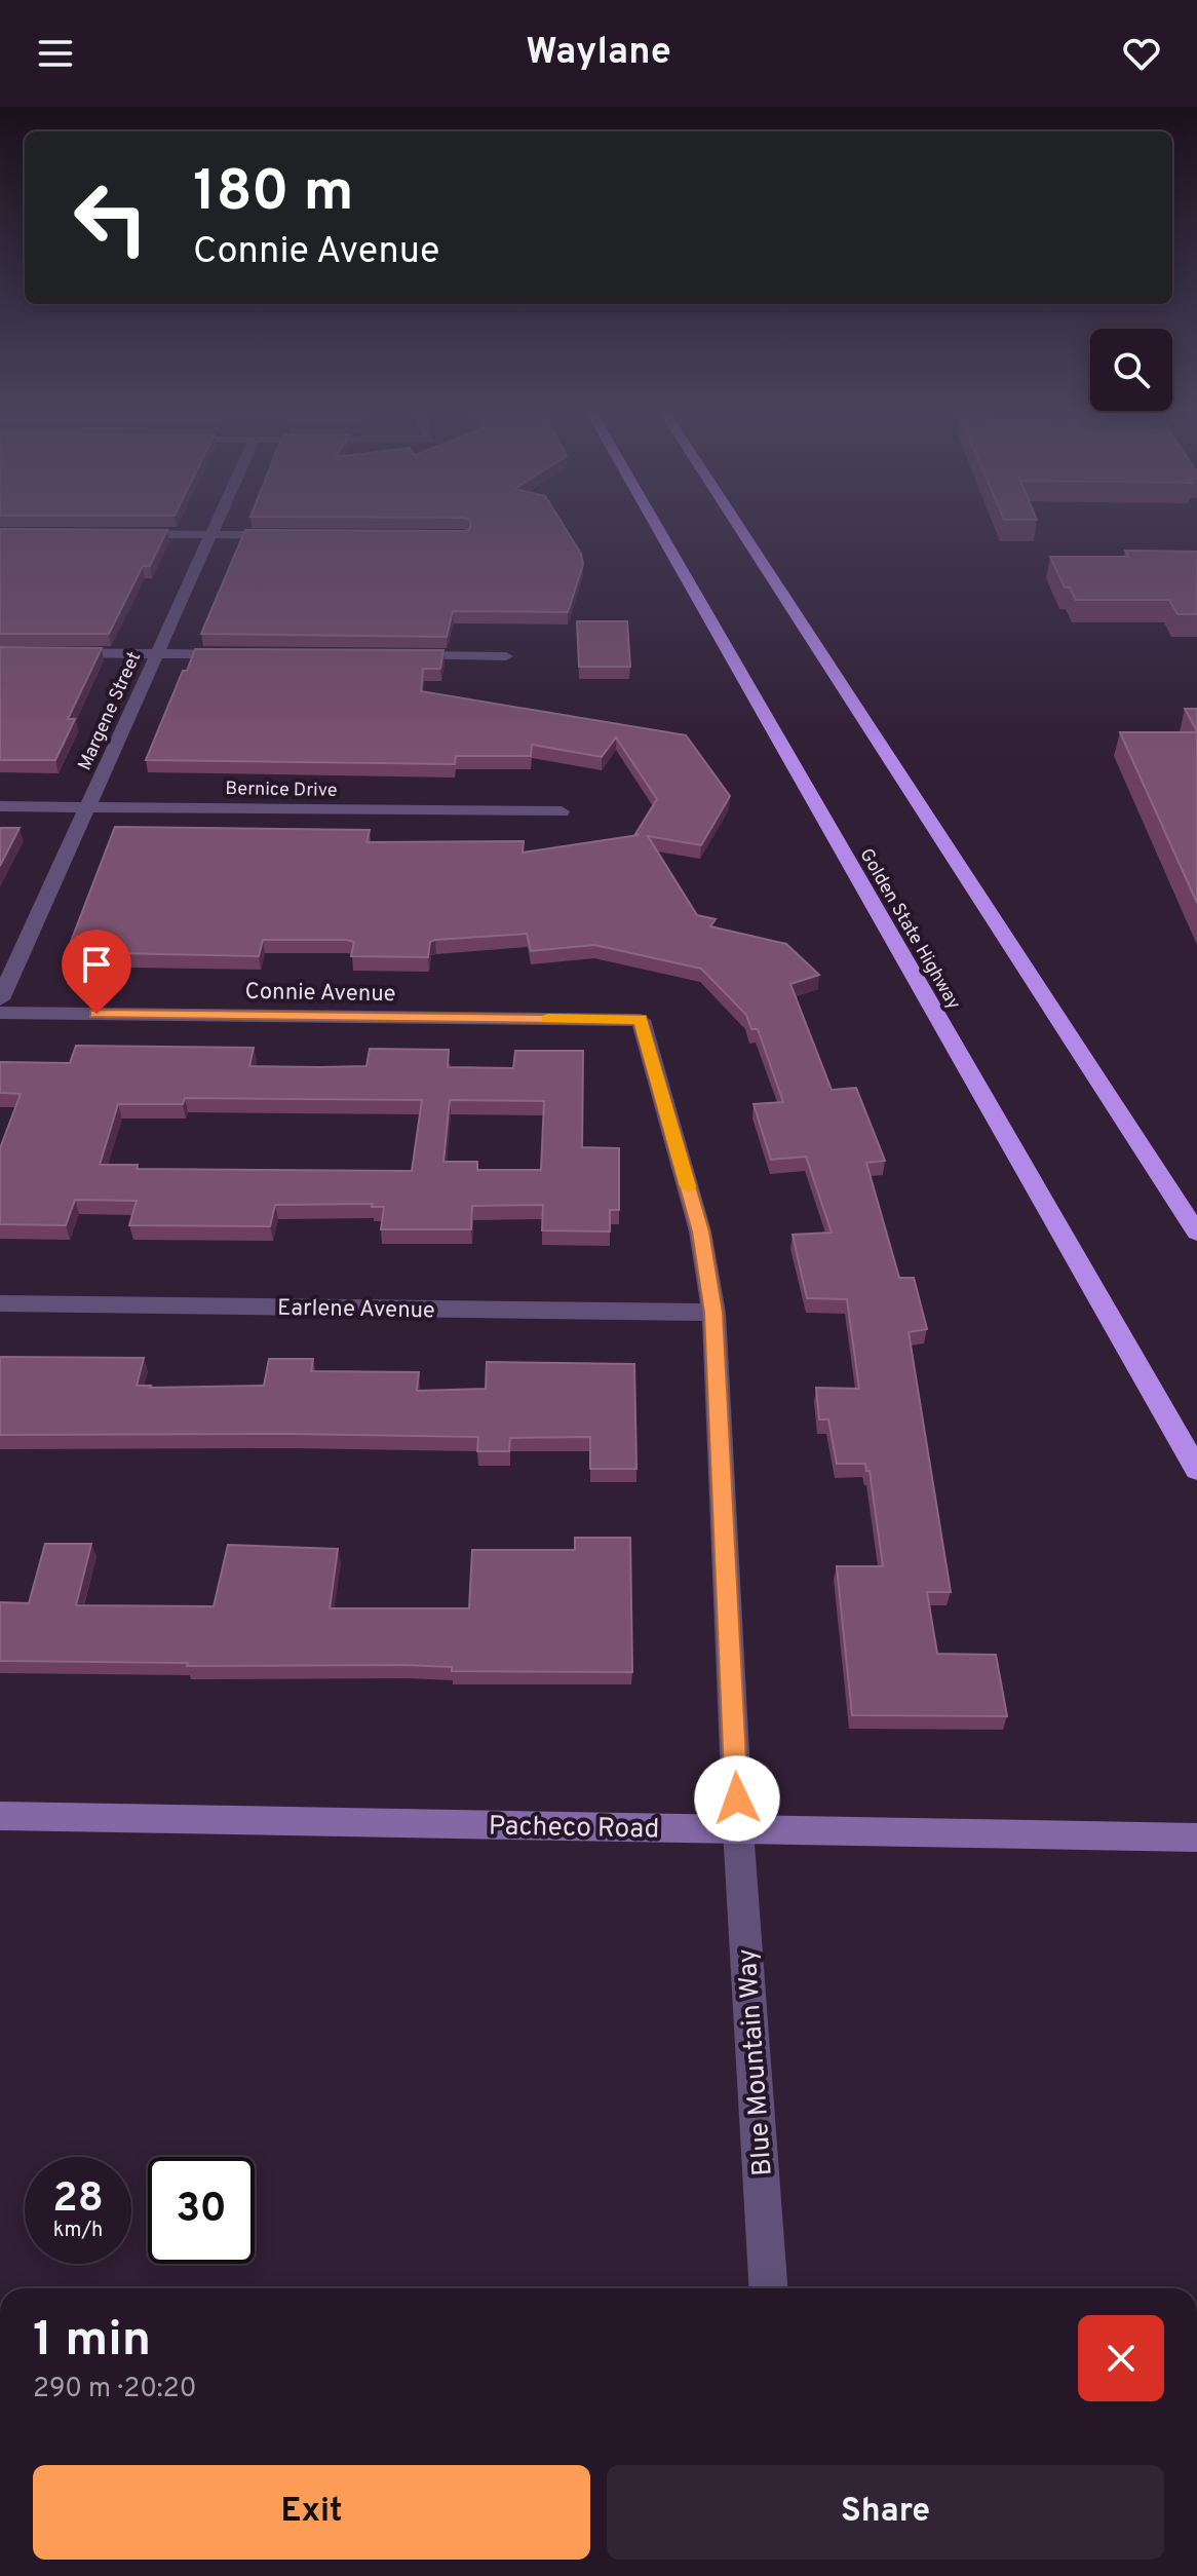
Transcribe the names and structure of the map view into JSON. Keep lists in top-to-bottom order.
{
  "streets": {
    "highway": ["Golden State Highway"],
    "street": [
      "Margene Street",
      "Bernice Drive",
      "Connie Avenue",
      "Earlene Avenue",
      "Pacheco Road",
      "Blue Mountain Way"
    ]
  },
  "crossings": [
    ["Margene Street", "Bernice Drive"],
    ["Connie Avenue", "Blue Mountain Way"],
    ["Earlene Avenue", "Blue Mountain Way"],
    ["Pacheco Road", "Blue Mountain Way"]
  ],
  "page": {
    "header": "Waylane",
    "turn": ["180 m", "Connie Avenue"],
    "speed": "28 km/h",
    "limit": "30",
    "heading": ["1 min", "290 m · 20:20"],
    "buttons": ["Exit", "Share"]
  }
}
